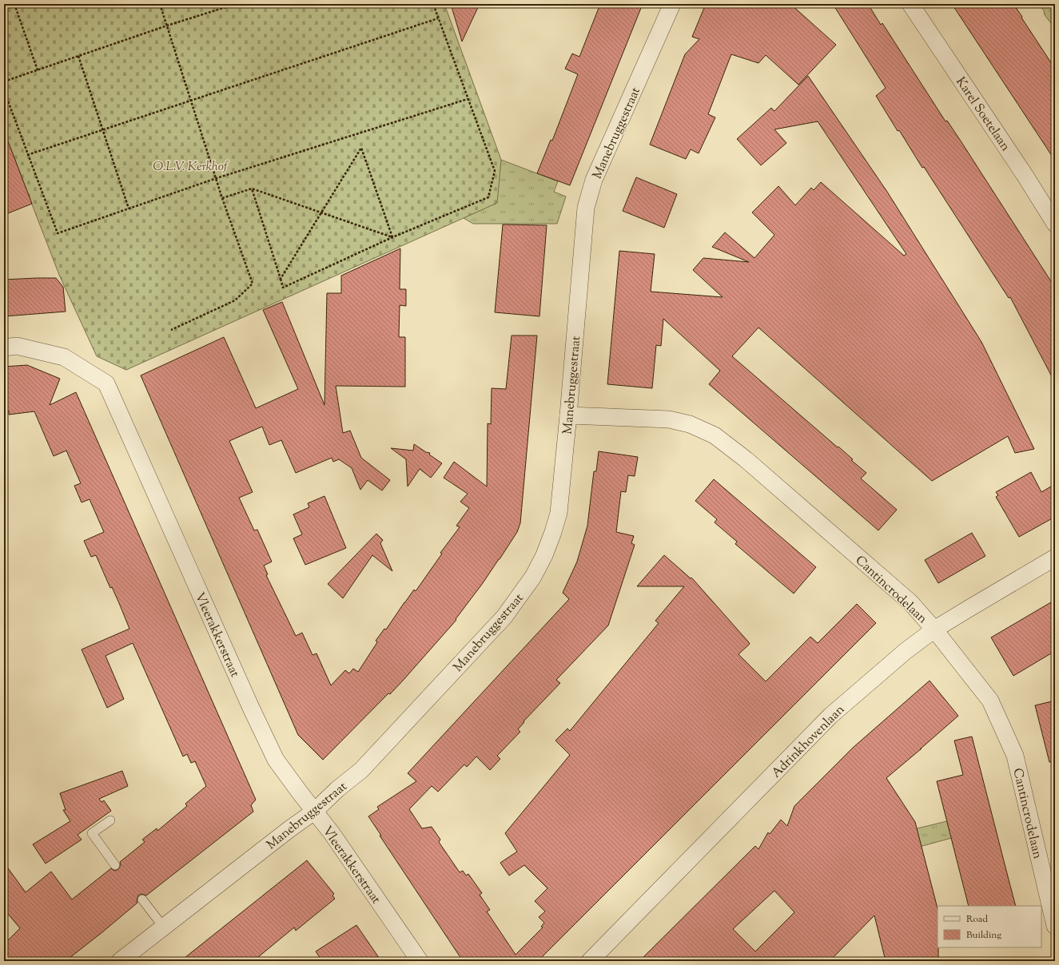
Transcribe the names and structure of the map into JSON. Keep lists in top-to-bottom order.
{
  "streets": {
    "street": [
      "Karel Soetelaan",
      "Manebruggestraat",
      "Cantincrodelaan",
      "Vleerakkerstraat",
      "Adrinkhovenlaan"
    ]
  },
  "crossings": [
    ["Manebruggestraat", "Cantincrodelaan"],
    ["Manebruggestraat", "Vleerakkerstraat"],
    ["Cantincrodelaan", "Adrinkhovenlaan"]
  ],
  "parks": ["O.L.V. Kerkhof"],
  "legend": ["Road", "Building"]
}
